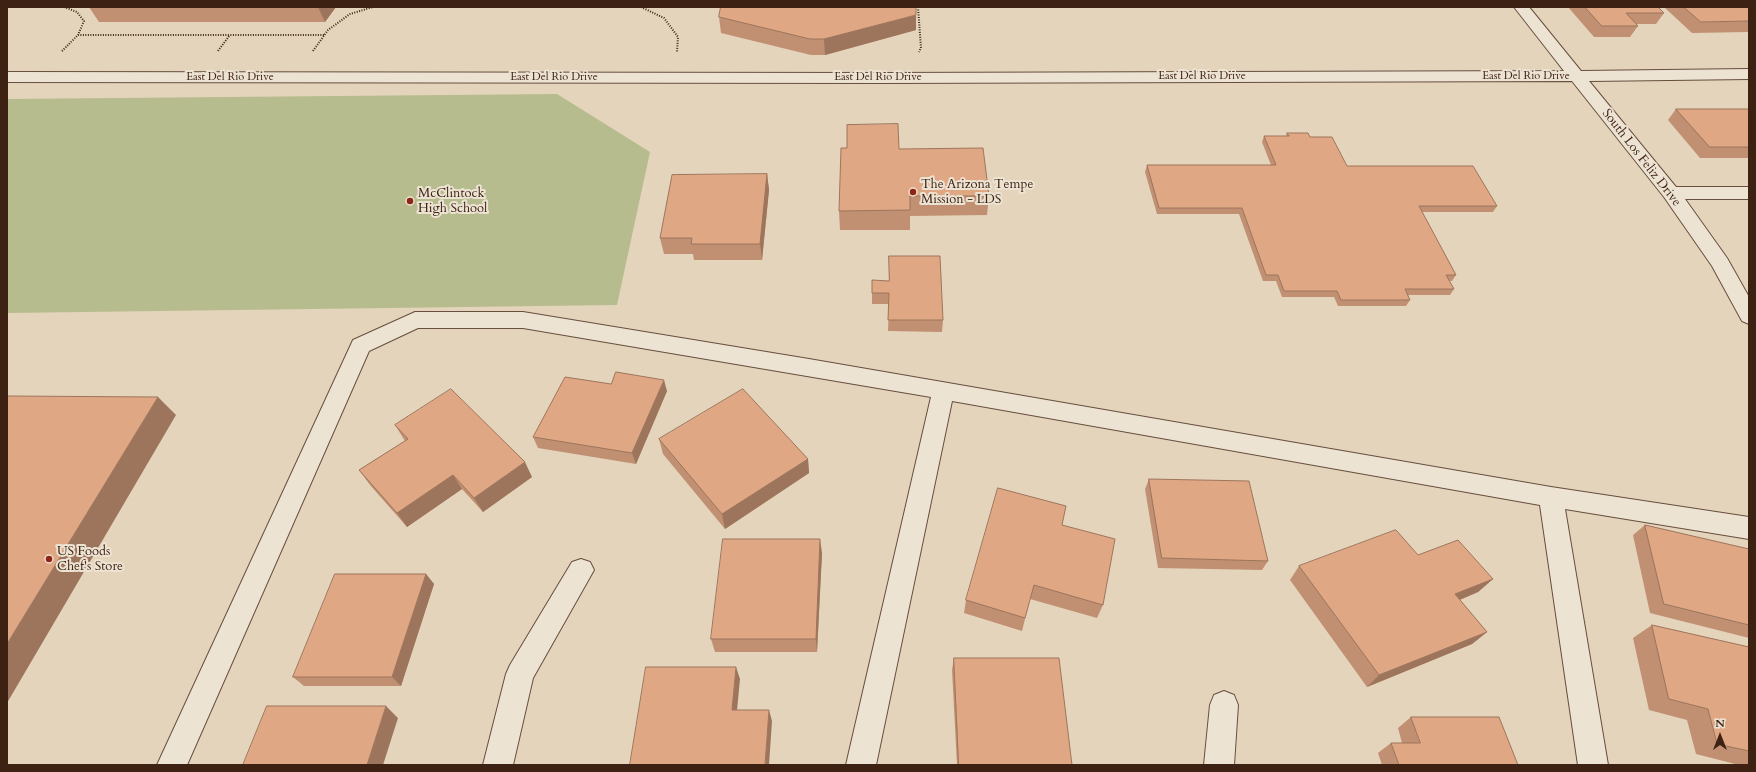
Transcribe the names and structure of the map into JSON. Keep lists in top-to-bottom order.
{
  "streets": {
    "street": ["East Del Rio Drive", "South Los Feliz Drive"]
  },
  "crossings": [
    ["East Del Rio Drive", "South Los Feliz Drive"]
  ],
  "places": ["The Arizona Tempe Mission - LDS", "McClintock High School", "US Foods Chef's Store"],
  "north": "top"
}
